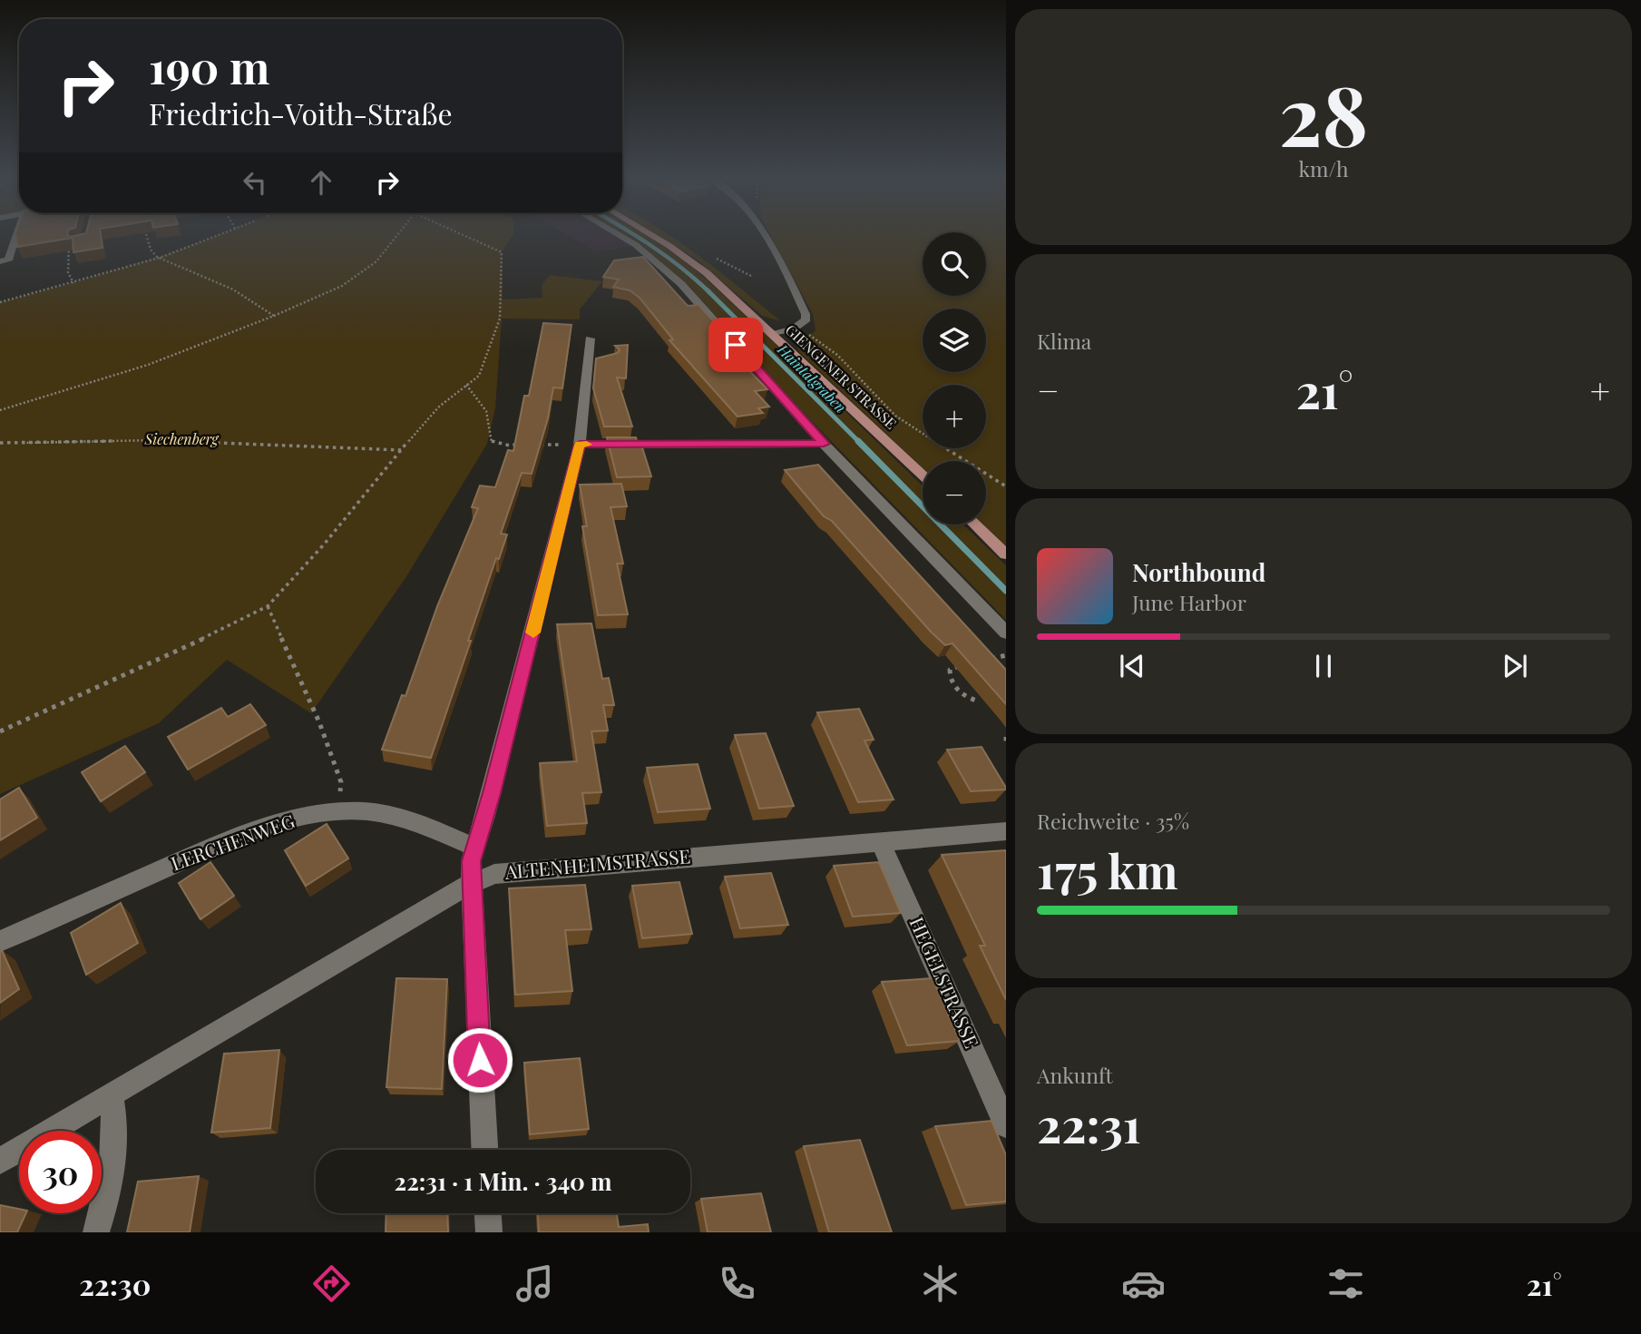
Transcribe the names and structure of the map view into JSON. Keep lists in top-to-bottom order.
{
  "streets": {
    "main road": ["GIENGENER STRASSE"],
    "street": ["LERCHENWEG", "ALTENHEIMSTRASSE", "HEGELSTRASSE"]
  },
  "crossings": [
    ["ALTENHEIMSTRASSE", "HEGELSTRASSE"]
  ],
  "water": ["Haintalgraben"],
  "parks": ["Siechenberg"],
  "page": {
    "tile": [
      ["28", "km/h"],
      "Klima",
      ["Reichweite · 35%", "175 km"],
      ["Ankunft", "22:31"]
    ],
    "turn": ["190 m", "Friedrich-Voith-Straße"],
    "map_buttons": ["+", "−"],
    "heat": ["−", "21°", "+"],
    "song": ["Northbound", "June Harbor"],
    "limit": "30",
    "trip": "22:31 · 1 Min. · 340 m",
    "tabs": ["22:30", "21°"]
  }
}
